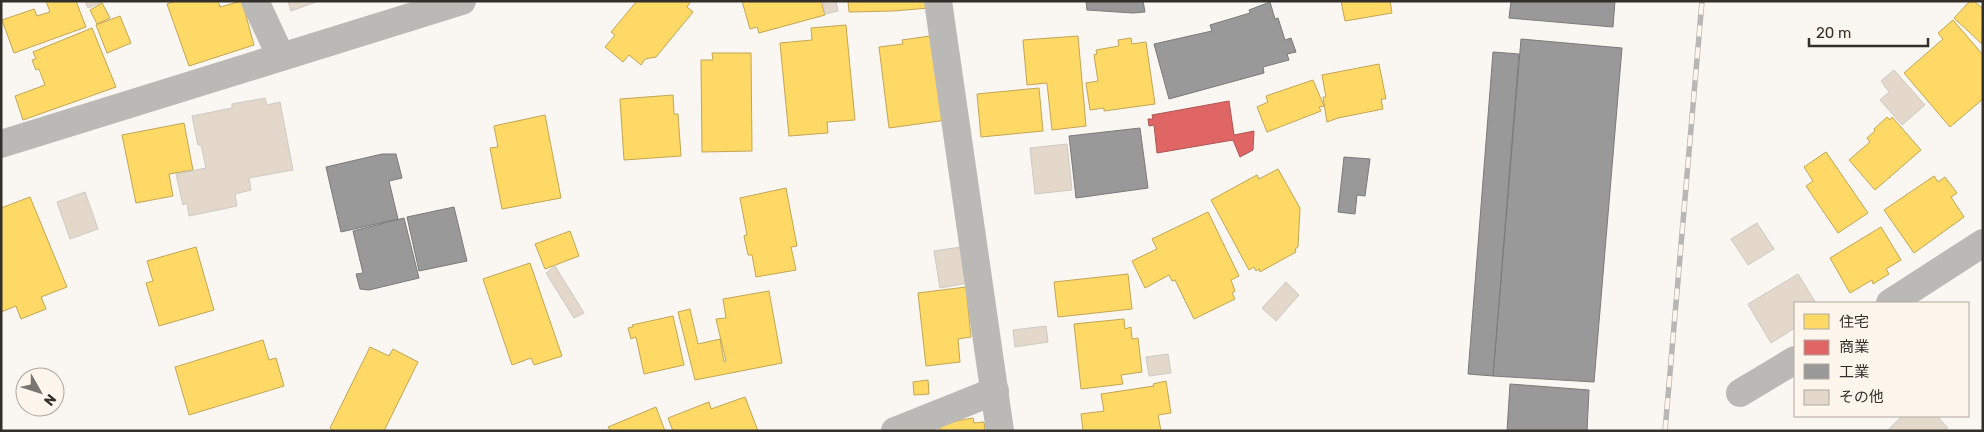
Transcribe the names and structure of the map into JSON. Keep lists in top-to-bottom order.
{
  "legend": [
    "住宅",
    "商業",
    "工業",
    "その他"
  ],
  "scale_bar": "20 m",
  "north": "bottom right"
}
